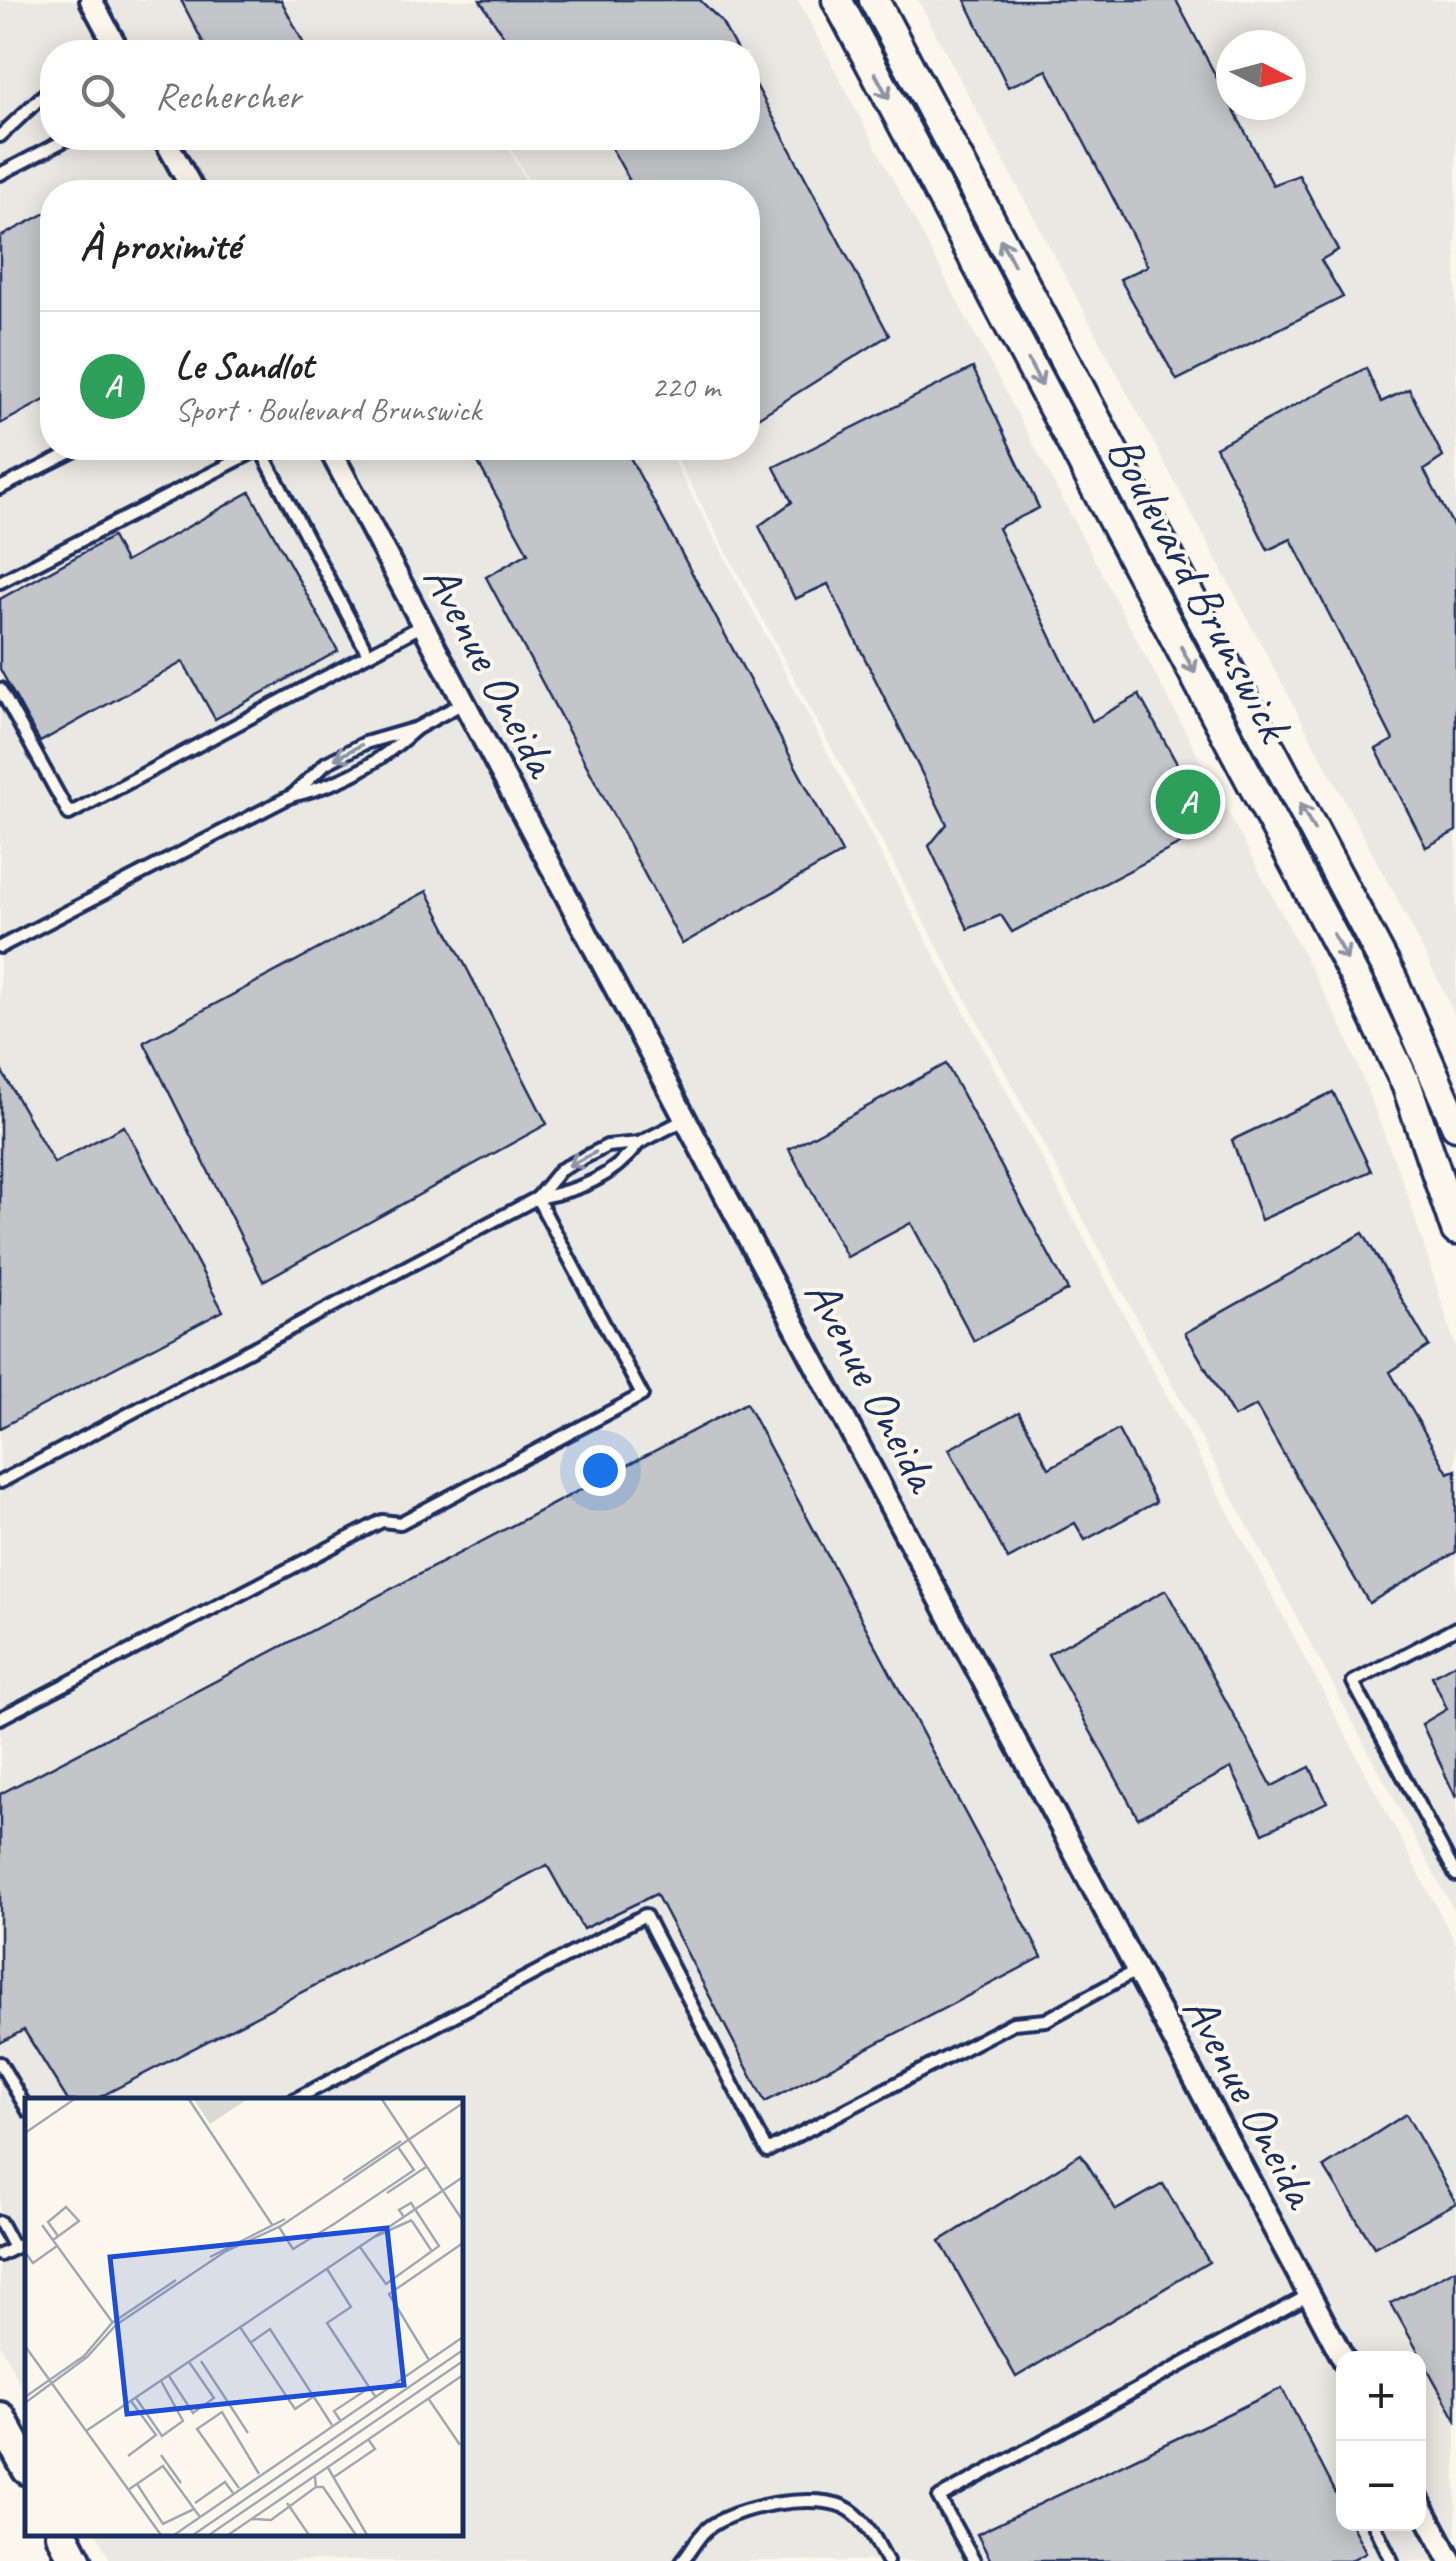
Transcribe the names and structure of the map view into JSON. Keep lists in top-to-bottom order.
{
  "streets": {
    "street": ["Boulevard Brunswick", "Avenue Oneida"]
  },
  "north": "right",
  "page": {
    "search": "Rechercher",
    "heading": "À proximité",
    "list": [
      {
        "mark": "A",
        "name": "Le Sandlot",
        "note": "Sport · Boulevard Brunswick",
        "value": "220 m"
      }
    ],
    "pins": "A",
    "map_buttons": ["+", "−"]
  }
}
